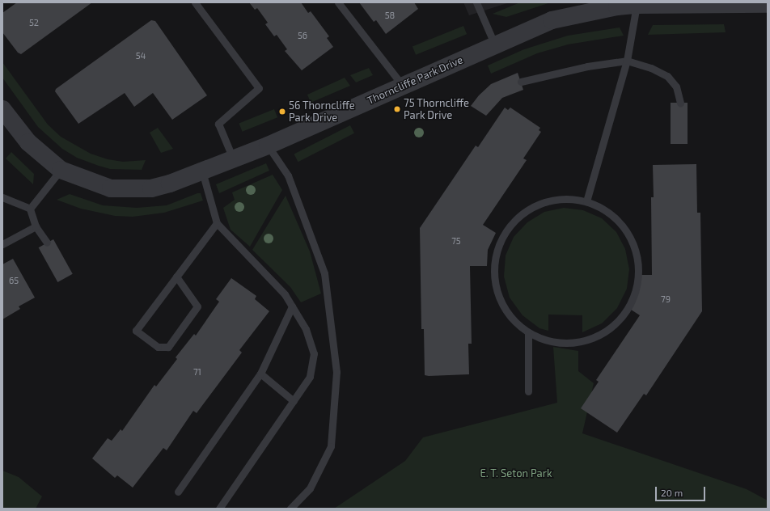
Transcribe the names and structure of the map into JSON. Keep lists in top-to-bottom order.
{
  "streets": {
    "street": ["Thorncliffe Park Drive"]
  },
  "parks": ["E. T. Seton Park"],
  "places": ["75 Thorncliffe Park Drive", "56 Thorncliffe Park Drive"],
  "house_numbers": [
    "58",
    "52",
    "56",
    "54",
    "75",
    "65",
    "79",
    "71"
  ],
  "scale_bar": "20 m"
}
